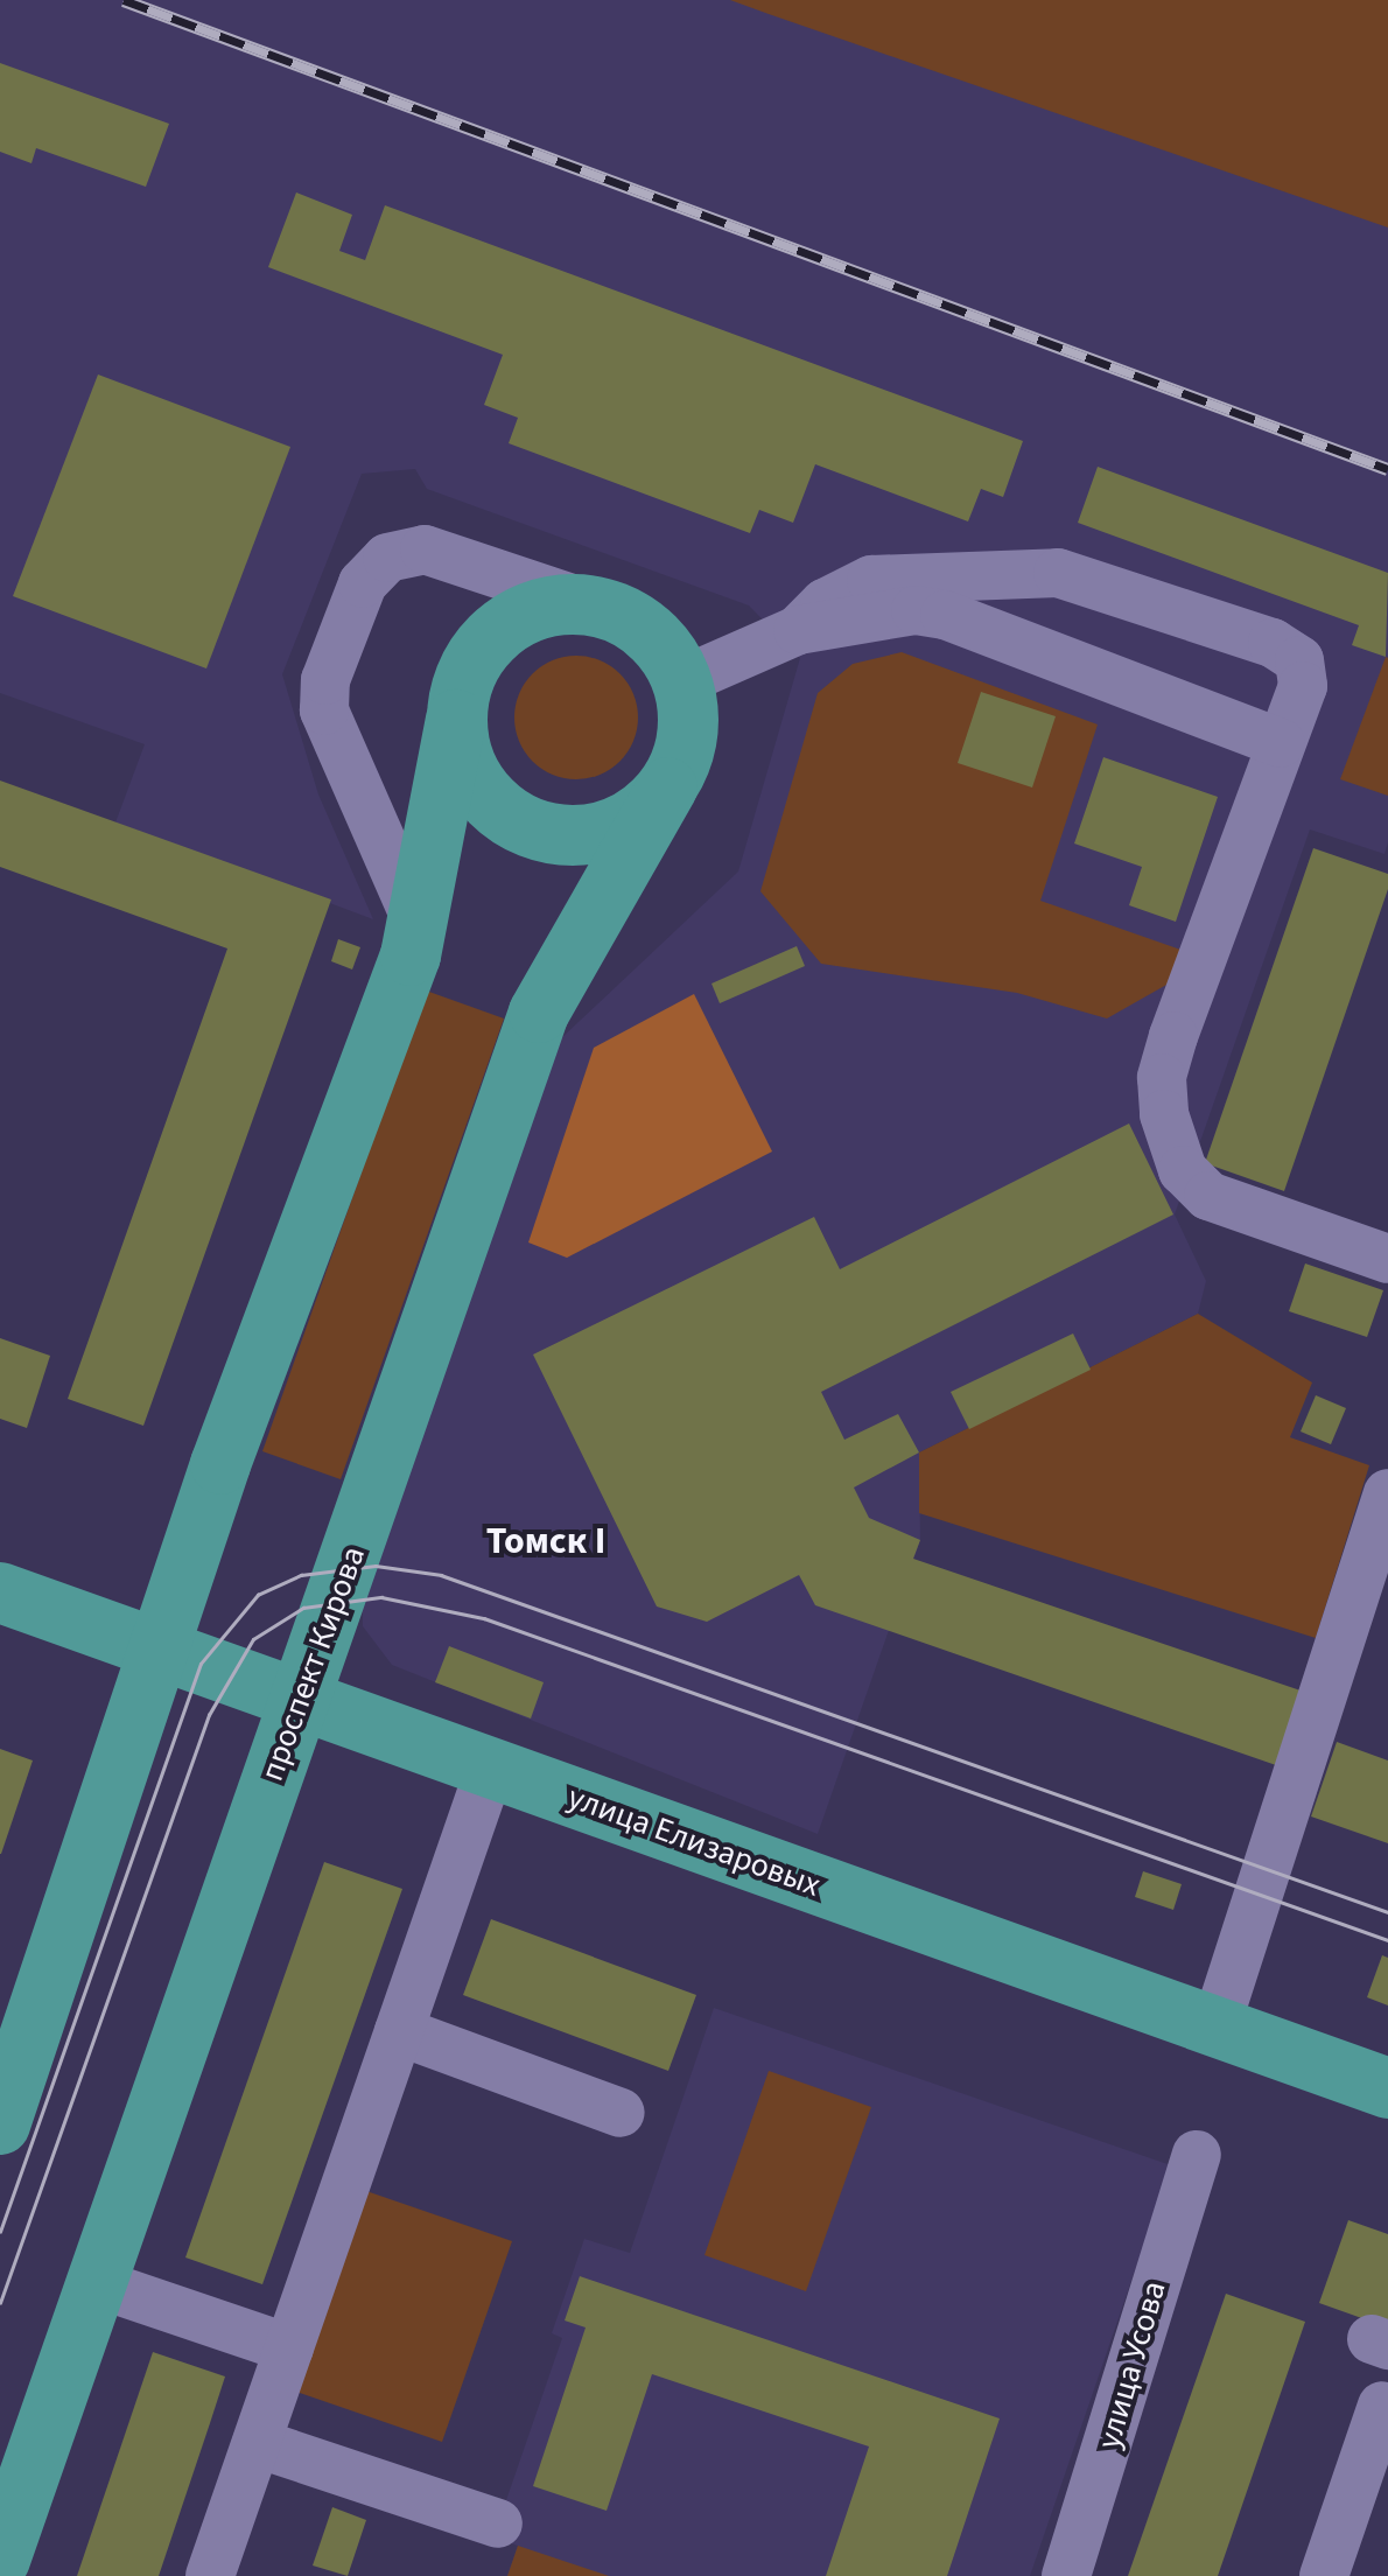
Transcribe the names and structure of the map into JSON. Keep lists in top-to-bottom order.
{
  "streets": {
    "main road": ["проспект Кирова", "улица Елизаровых"],
    "street": ["улица Усова"]
  },
  "crossings": [
    ["проспект Кирова", "улица Елизаровых"]
  ],
  "districts": ["Томск I"]
}
